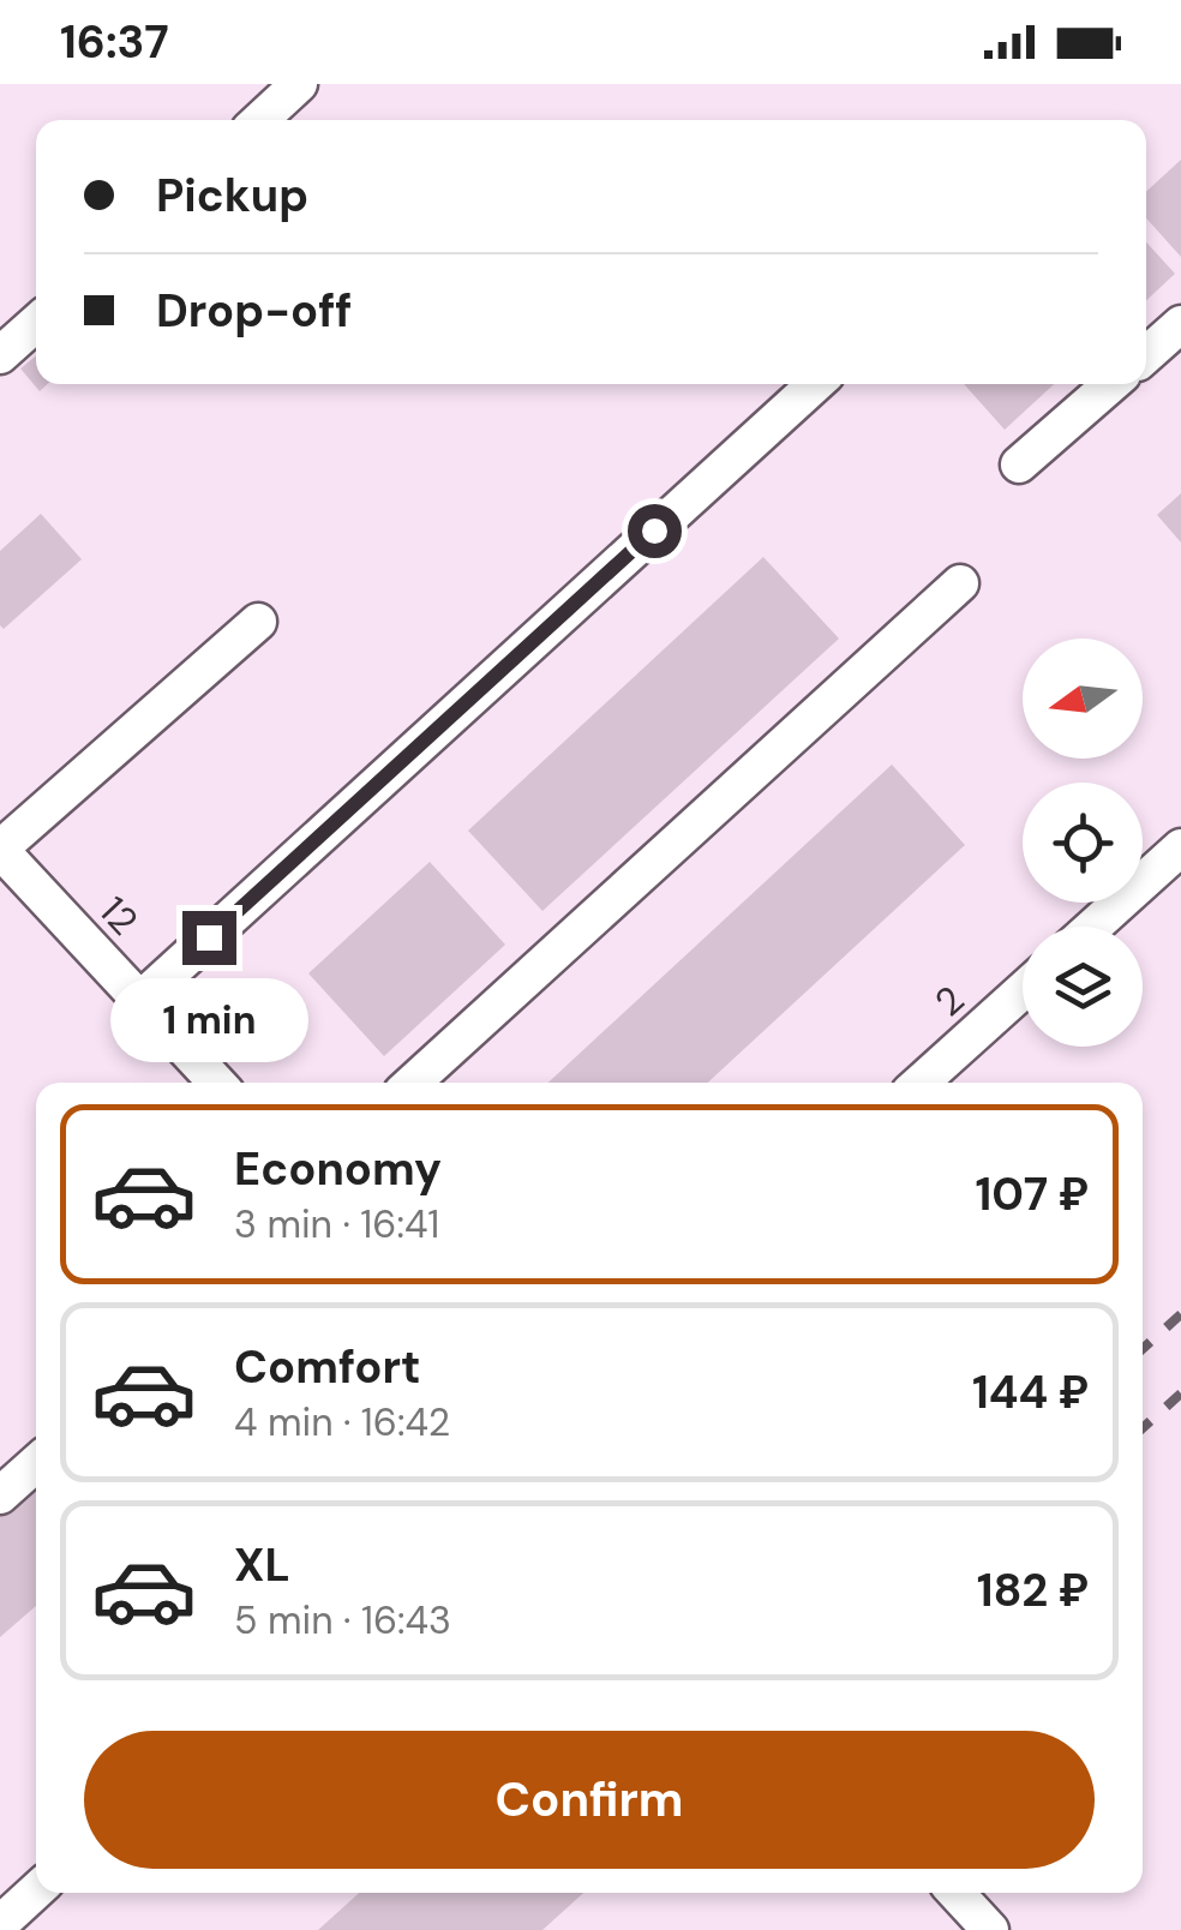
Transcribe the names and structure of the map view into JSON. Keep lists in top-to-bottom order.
{
  "streets": {
    "street": ["12", "2"]
  },
  "north": "left",
  "page": {
    "status": "16:37",
    "banner": ["Pickup", "Drop-off"],
    "bubble": "1 min",
    "list": [
      {
        "name": "Economy",
        "note": "3 min · 16:41",
        "value": "107 ₽"
      },
      {
        "name": "Comfort",
        "note": "4 min · 16:42",
        "value": "144 ₽"
      },
      {
        "name": "XL",
        "note": "5 min · 16:43",
        "value": "182 ₽"
      }
    ],
    "buttons": "Confirm"
  }
}
